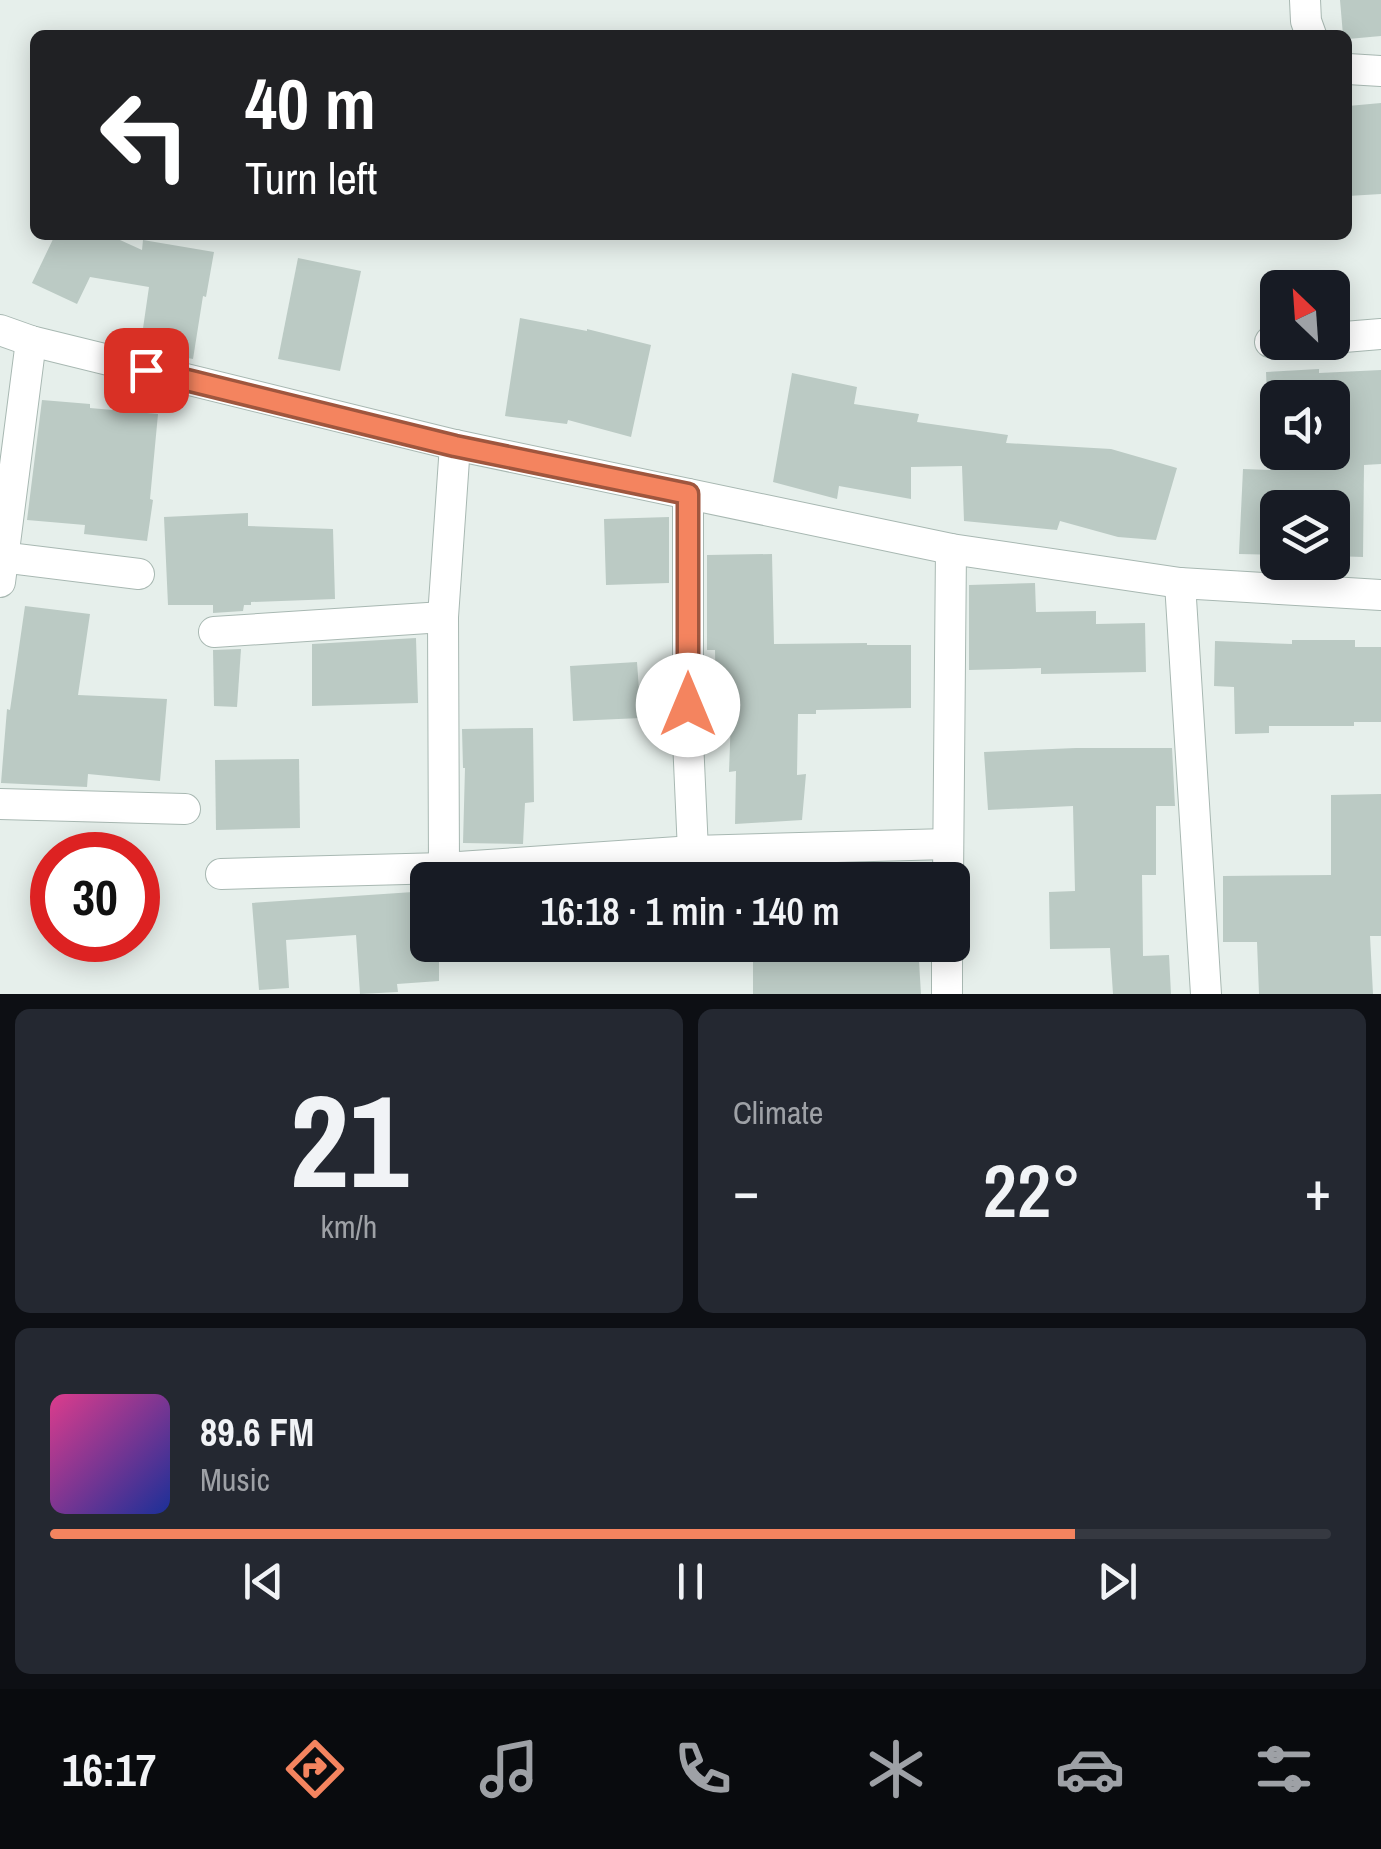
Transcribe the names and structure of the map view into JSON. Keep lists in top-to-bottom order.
{
  "north": "top left",
  "page": {
    "turn": ["40 m", "Turn left"],
    "limit": "30",
    "trip": "16:18 · 1 min · 140 m",
    "tile": [
      ["21", "km/h"],
      "Climate"
    ],
    "heat": ["−", "22°", "+"],
    "song": ["89.6 FM", "Music"],
    "tabs": "16:17"
  }
}
